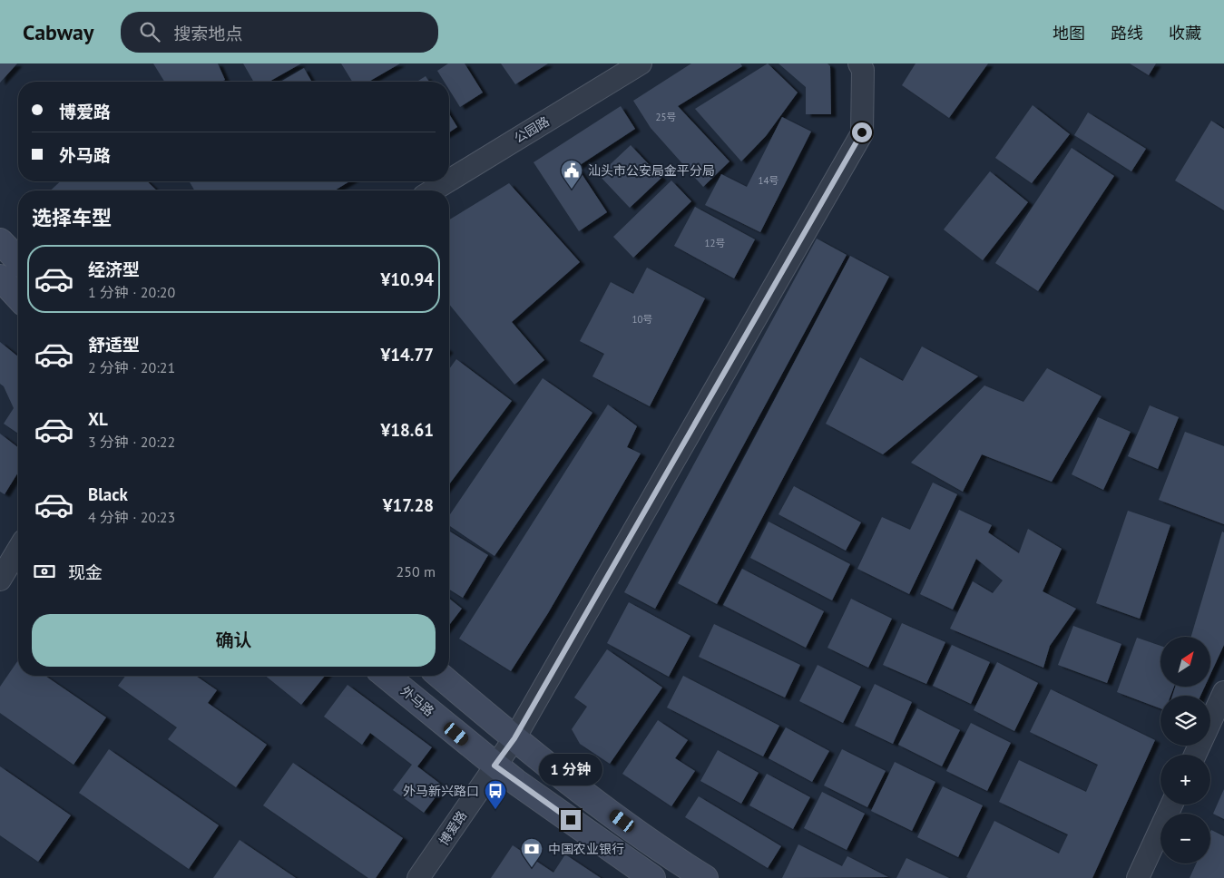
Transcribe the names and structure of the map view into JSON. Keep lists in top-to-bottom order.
{
  "streets": {
    "street": ["公园路", "外马路", "博爱路"]
  },
  "crossings": [
    ["外马路", "博爱路"]
  ],
  "places": {
    "public building": ["汕头市公安局金平分局"],
    "bus stop": ["外马新兴路口"],
    "bank": ["中国农业银行"]
  },
  "house_numbers": [
    "25号",
    "14号",
    "12号",
    "10号"
  ],
  "north": "top right",
  "page": {
    "header": "Cabway",
    "search": "搜索地点",
    "nav": ["地图", "路线", "收藏"],
    "banner": ["博爱路", "外马路"],
    "heading": "选择车型",
    "list": [
      {
        "name": "经济型",
        "note": "1 分钟 · 20:20",
        "value": "¥10.94"
      },
      {
        "name": "舒适型",
        "note": "2 分钟 · 20:21",
        "value": "¥14.77"
      },
      {
        "name": "XL",
        "note": "3 分钟 · 20:22",
        "value": "¥18.61"
      },
      {
        "name": "Black",
        "note": "4 分钟 · 20:23",
        "value": "¥17.28"
      }
    ],
    "pay": ["现金", "250 m"],
    "buttons": "确认",
    "map_buttons": ["+", "−"],
    "bubble": "1 分钟"
  }
}
